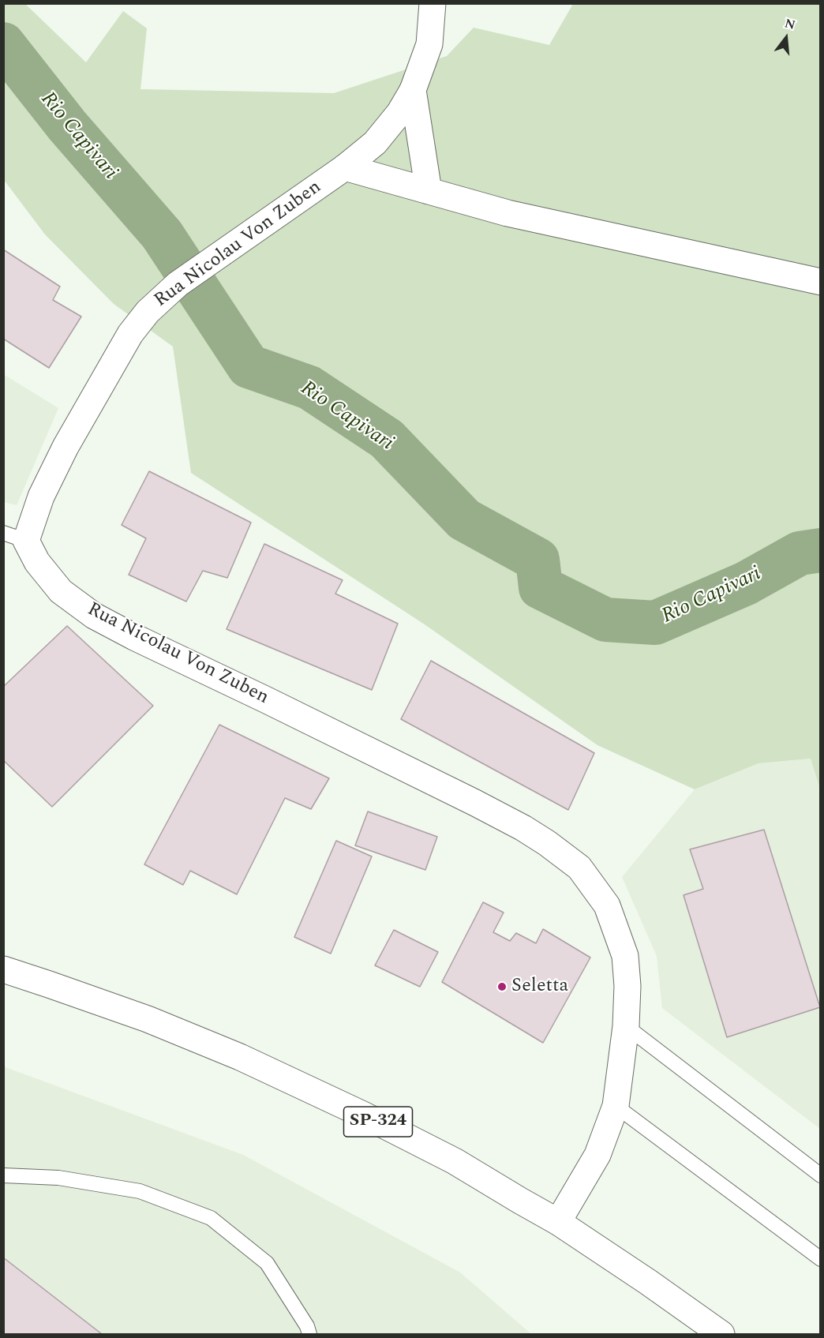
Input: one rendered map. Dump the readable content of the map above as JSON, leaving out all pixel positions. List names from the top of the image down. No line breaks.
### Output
{"streets":{"main road":["Rua Nicolau Von Zuben","SP-324"]},"crossings":[["Rua Nicolau Von Zuben","SP-324"]],"water":["Rio Capivari"],"places":["Seletta"],"north":"top"}
